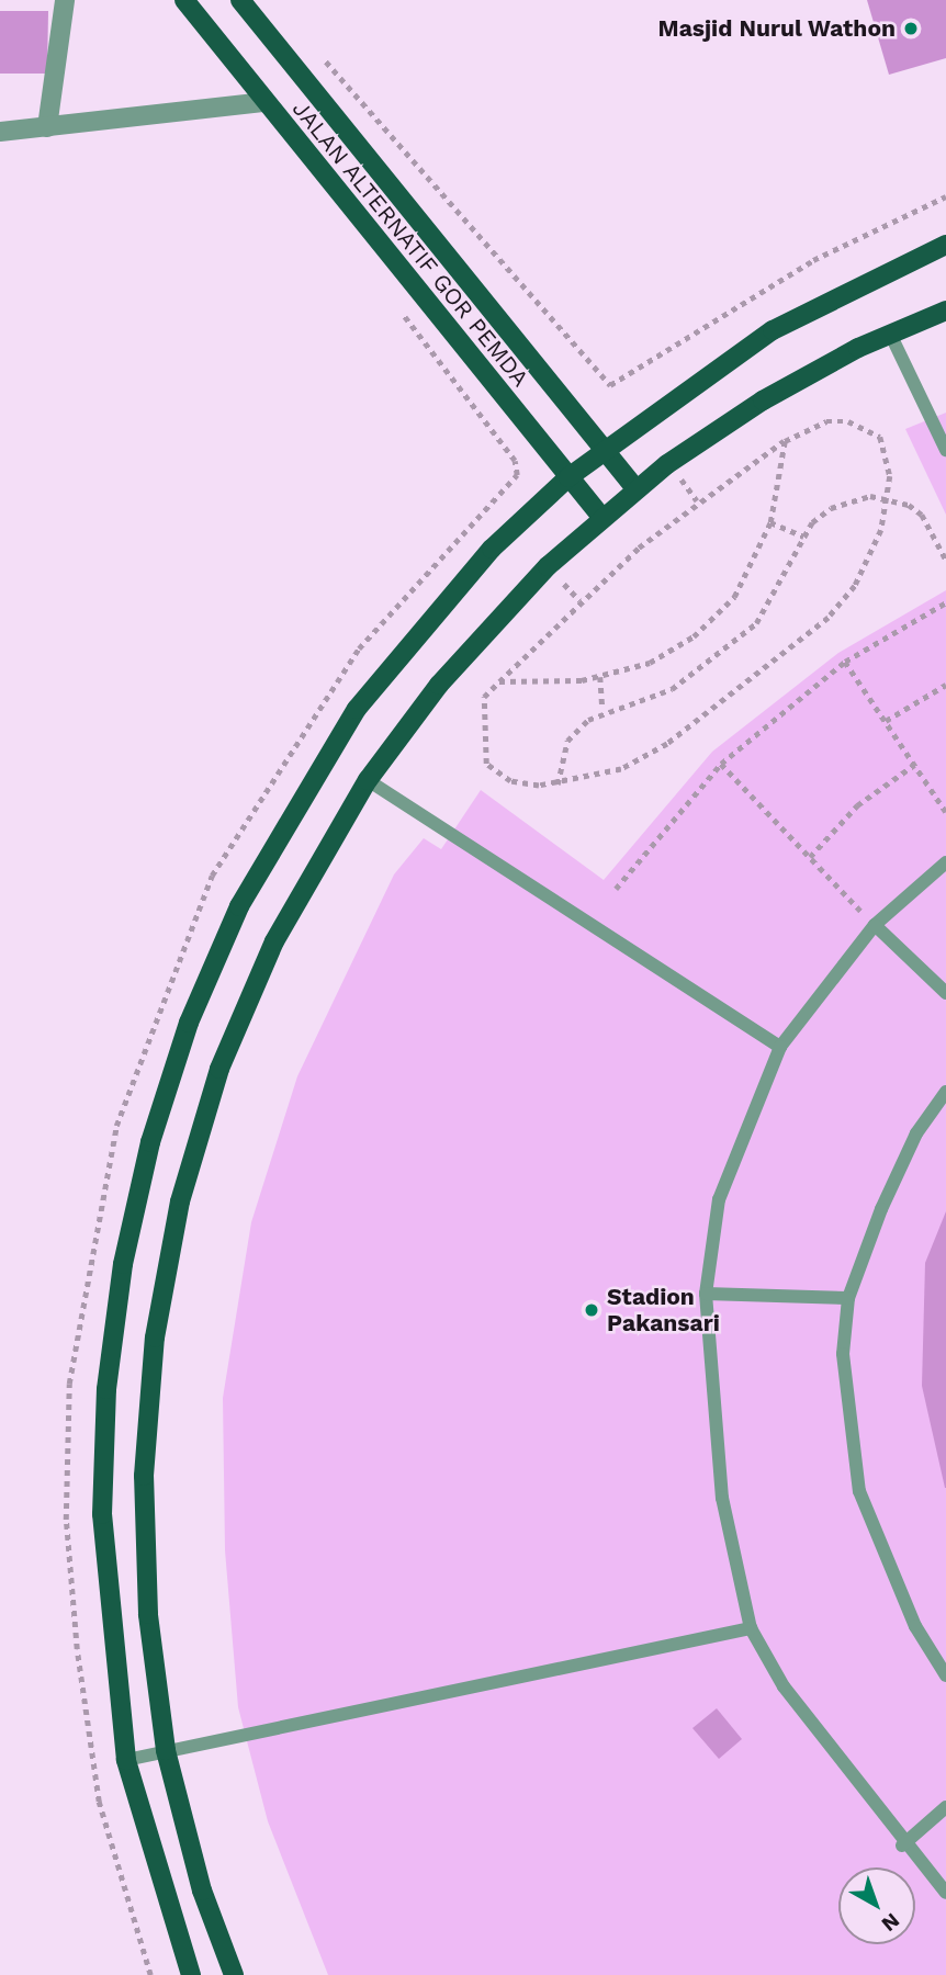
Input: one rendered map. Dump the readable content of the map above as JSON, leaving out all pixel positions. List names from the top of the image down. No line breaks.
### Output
{"streets":{"main road":["JALAN ALTERNATIF GOR PEMDA"]},"places":["Masjid Nurul Wathon","Stadion Pakansari"],"north":"bottom right"}
